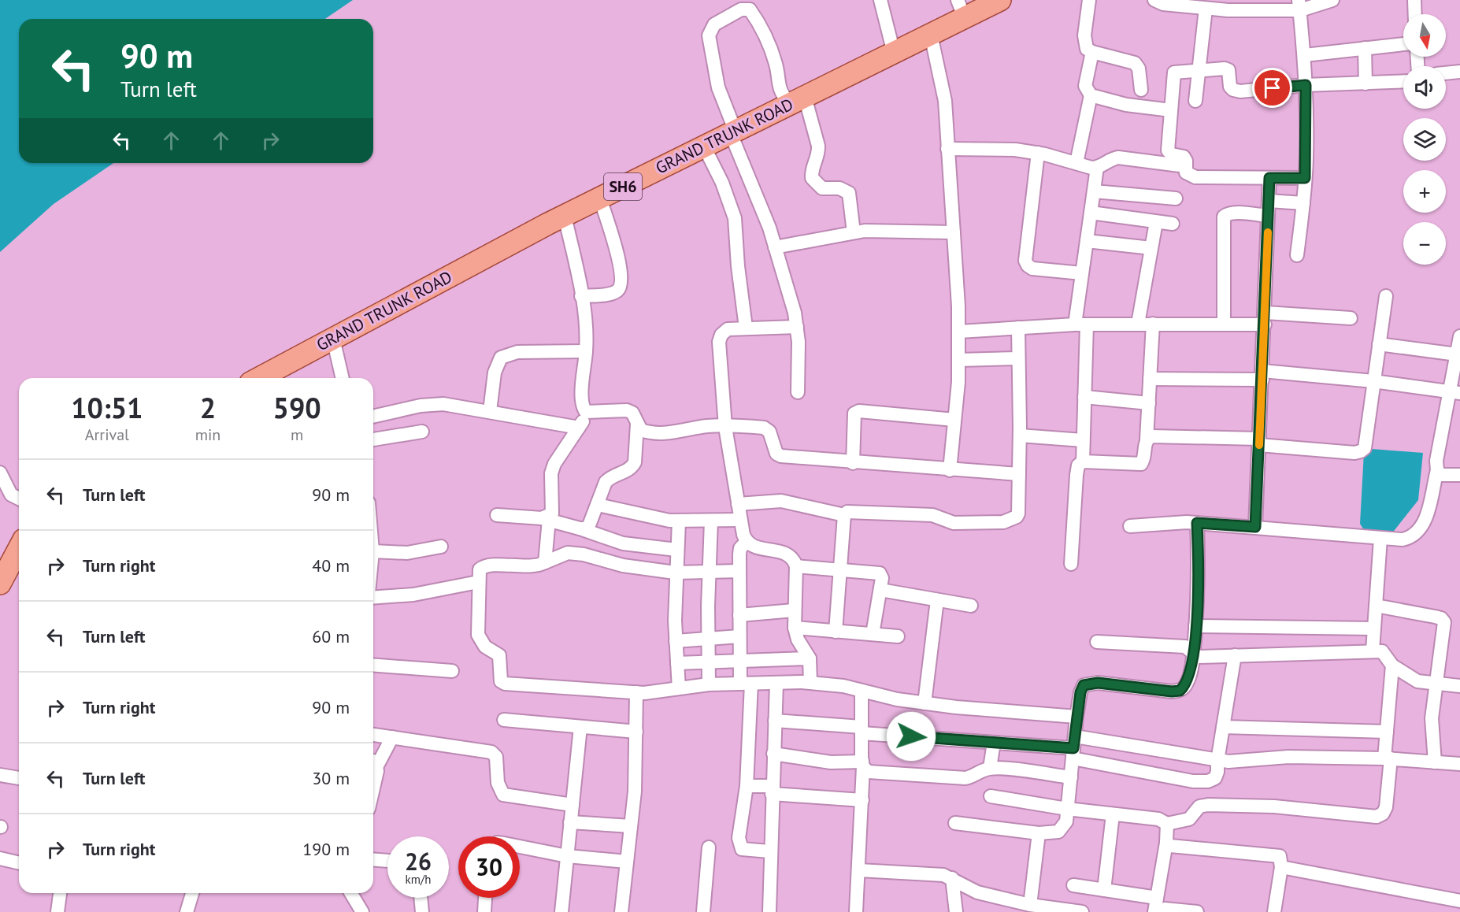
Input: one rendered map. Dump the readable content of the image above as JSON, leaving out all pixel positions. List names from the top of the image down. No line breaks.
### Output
{"streets":{"main road":["GRAND TRUNK ROAD","SH6"]},"north":"bottom","page":{"map_buttons":["+","−"],"turn":["90 m","Turn left"],"eta":["10:51","Arrival","2","min","590","m"],"list":[{"name":"Turn left","value":"90 m"},{"name":"Turn right","value":"40 m"},{"name":"Turn left","value":"60 m"},{"name":"Turn right","value":"90 m"},{"name":"Turn left","value":"30 m"},{"name":"Turn right","value":"190 m"}],"speed":"26 km/h","limit":"30"}}
